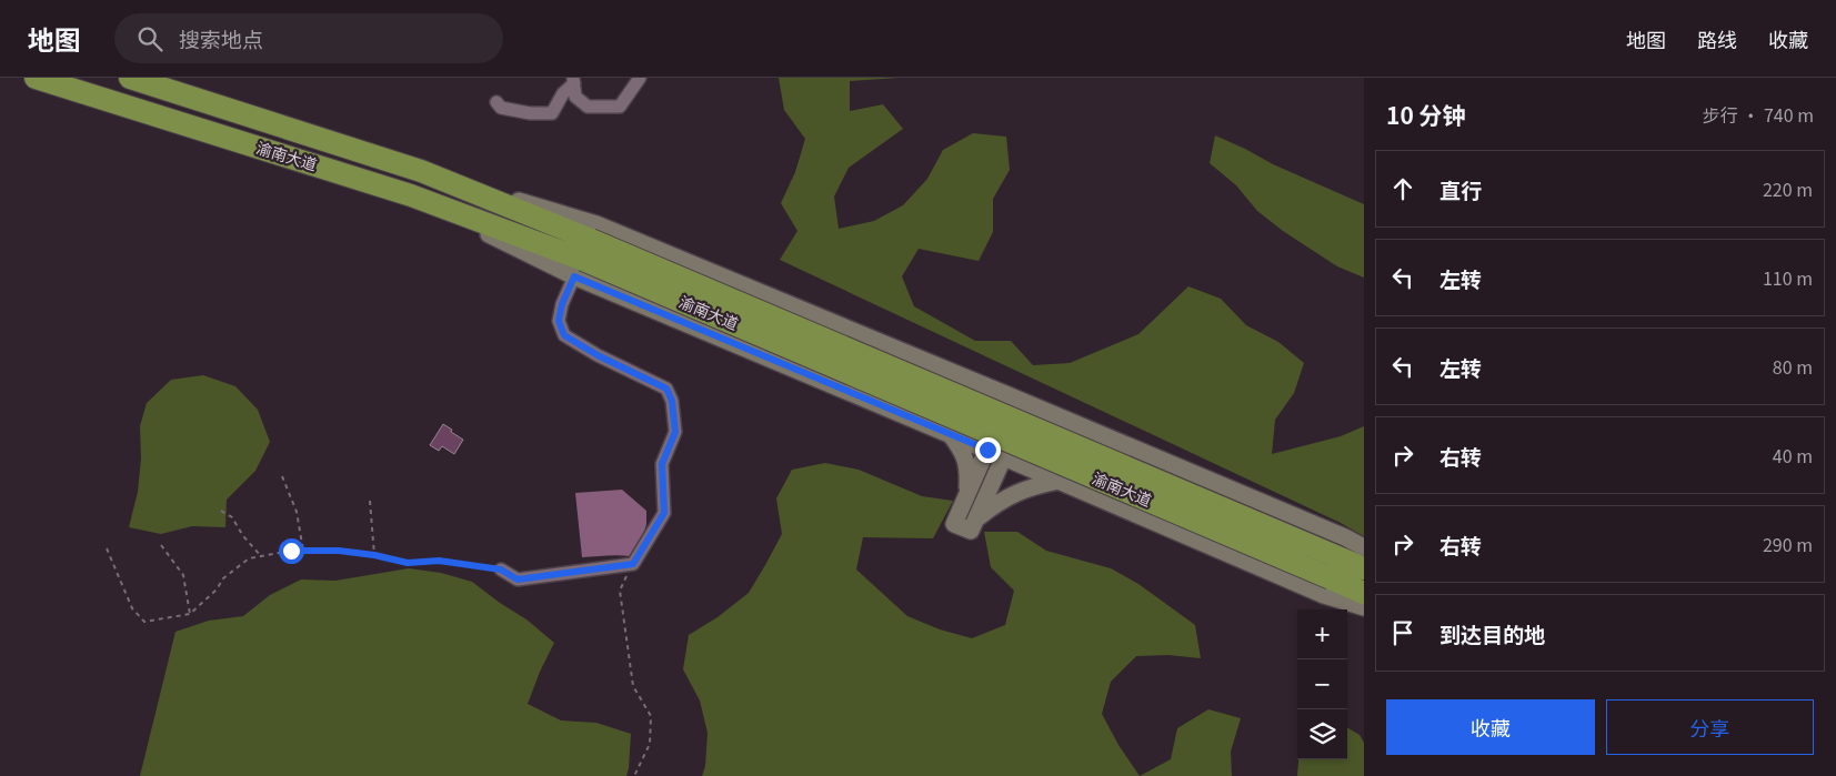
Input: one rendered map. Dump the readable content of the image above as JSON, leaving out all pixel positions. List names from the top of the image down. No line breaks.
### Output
{"streets":{"highway":["渝南大道"]},"page":{"header":"地图","search":"搜索地点","nav":["地图","路线","收藏"],"heading":["10 分钟","步行 · 740 m"],"list":[["直行","220 m"],["左转","110 m"],["左转","80 m"],["右转","40 m"],["右转","290 m"],"到达目的地"],"map_buttons":["+","−"],"buttons":["收藏","分享"]}}
